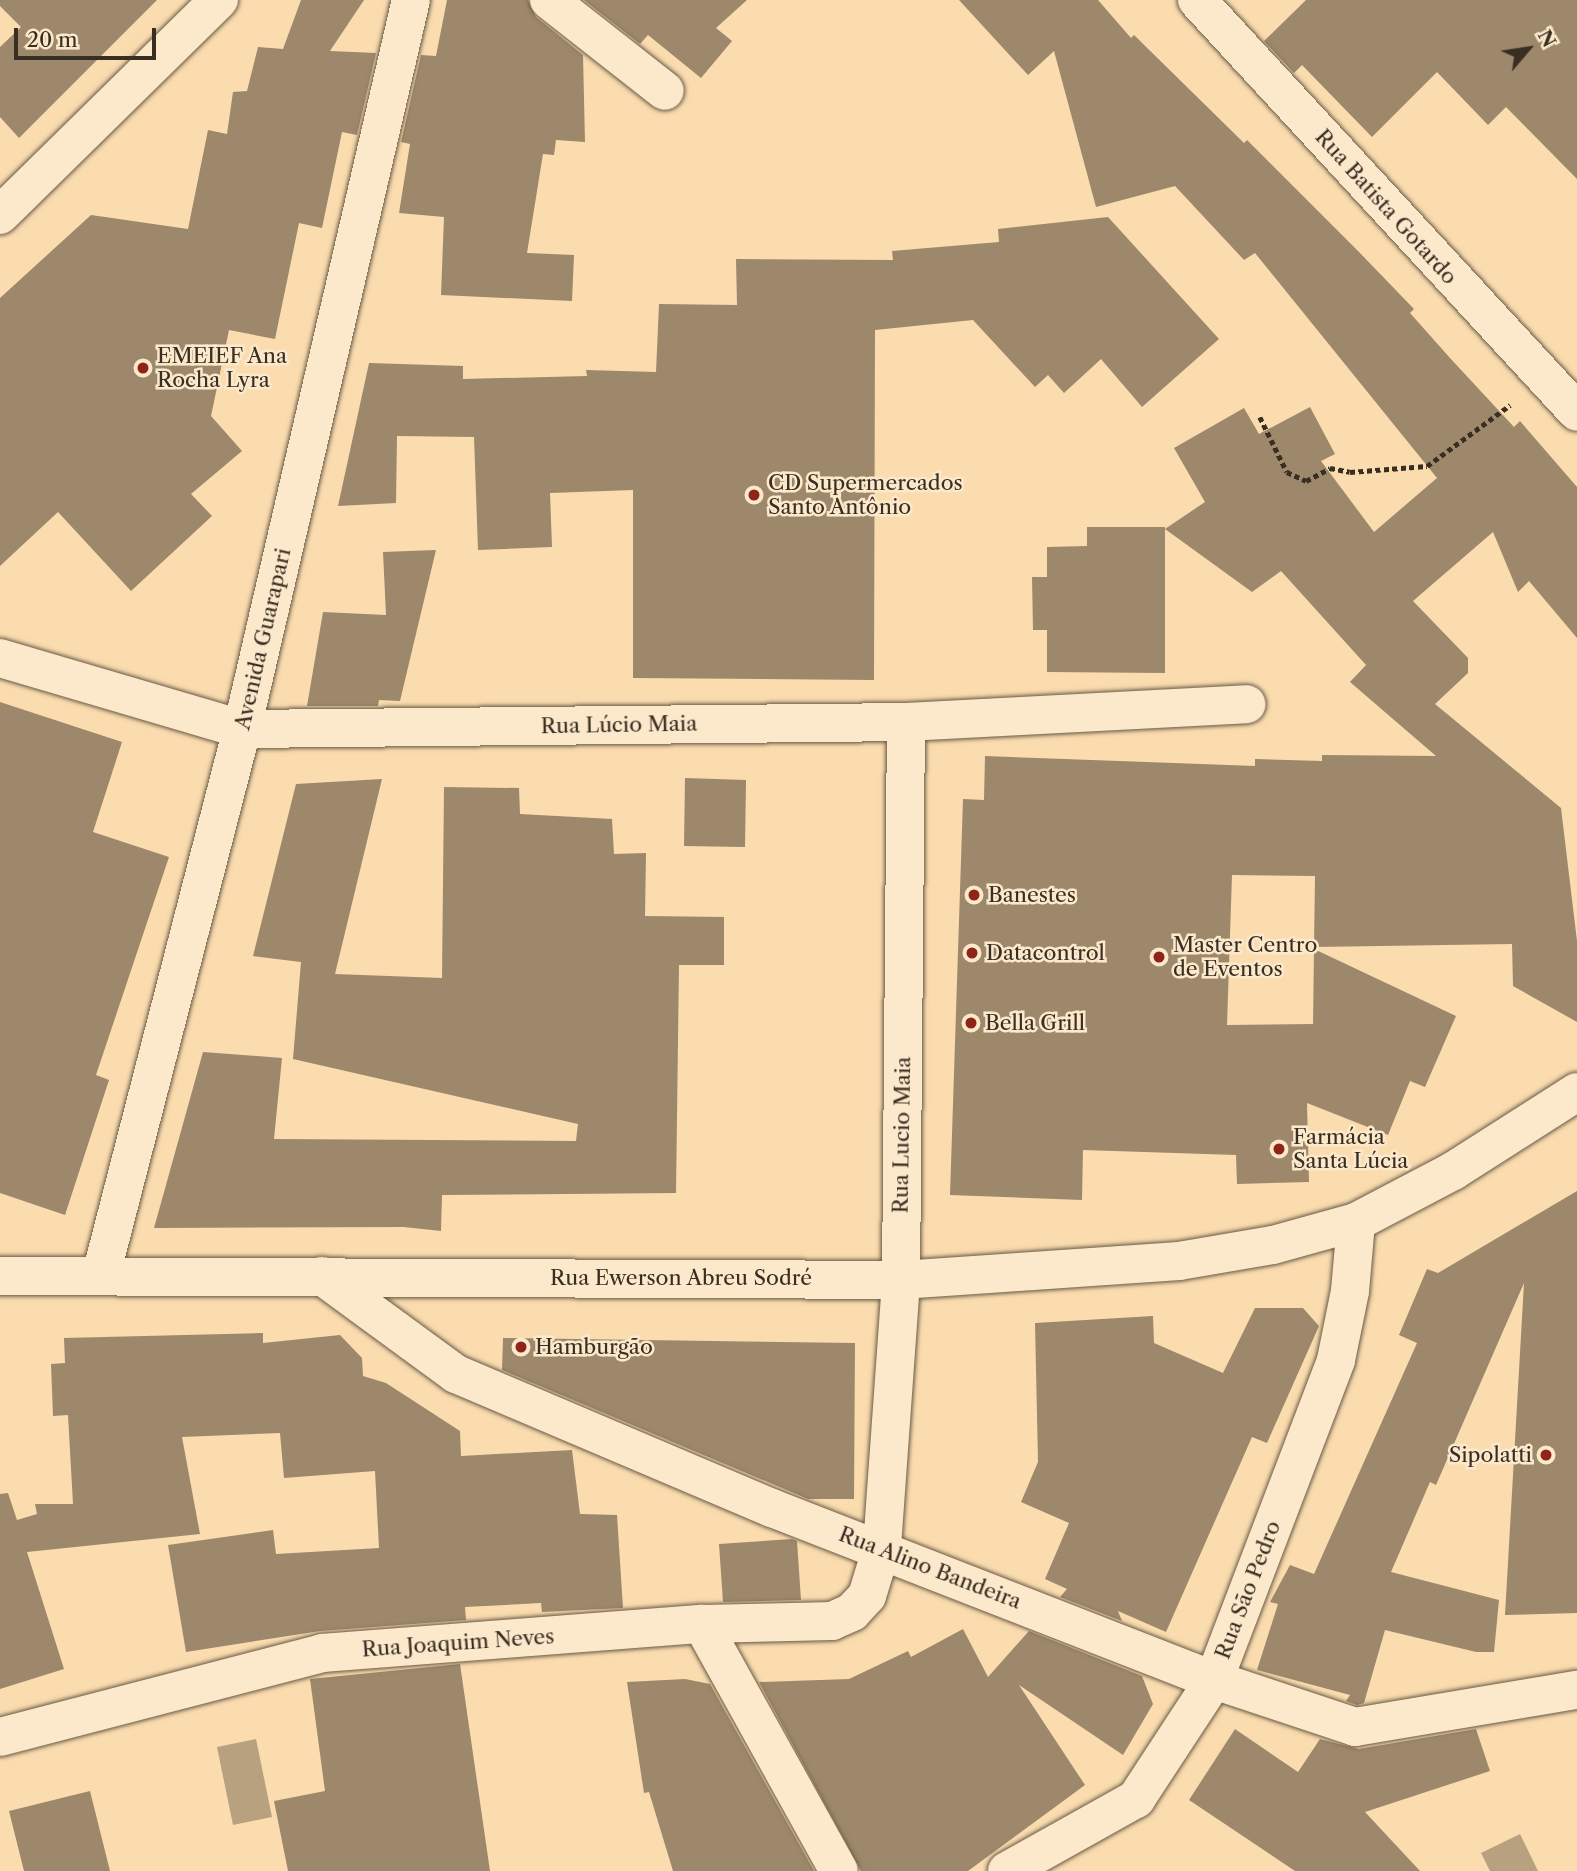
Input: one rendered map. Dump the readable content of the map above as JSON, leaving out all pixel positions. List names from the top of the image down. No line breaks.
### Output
{"streets":{"street":["Rua Batista Gotardo","Avenida Guarapari","Rua Lúcio Maia","Rua Lucio Maia","Rua Ewerson Abreu Sodré","Rua Alino Bandeira","Rua São Pedro","Rua Joaquim Neves"]},"crossings":[["Avenida Guarapari","Rua Lúcio Maia"],["Avenida Guarapari","Rua Ewerson Abreu Sodré"],["Rua Lúcio Maia","Rua Lucio Maia"],["Rua Lucio Maia","Rua Ewerson Abreu Sodré"],["Rua Lucio Maia","Rua Alino Bandeira"],["Rua Lucio Maia","Rua Joaquim Neves"],["Rua Ewerson Abreu Sodré","Rua Alino Bandeira"],["Rua Ewerson Abreu Sodré","Rua São Pedro"],["Rua Alino Bandeira","Rua São Pedro"],["Rua Alino Bandeira","Rua Joaquim Neves"]],"places":["EMEIEF Ana Rocha Lyra","CD Supermercados Santo Antônio","Banestes","Datacontrol","Master Centro de Eventos","Bella Grill","Farmácia Santa Lúcia","Hamburgão","Sipolatti"],"scale_bar":"20 m","north":"top right"}
